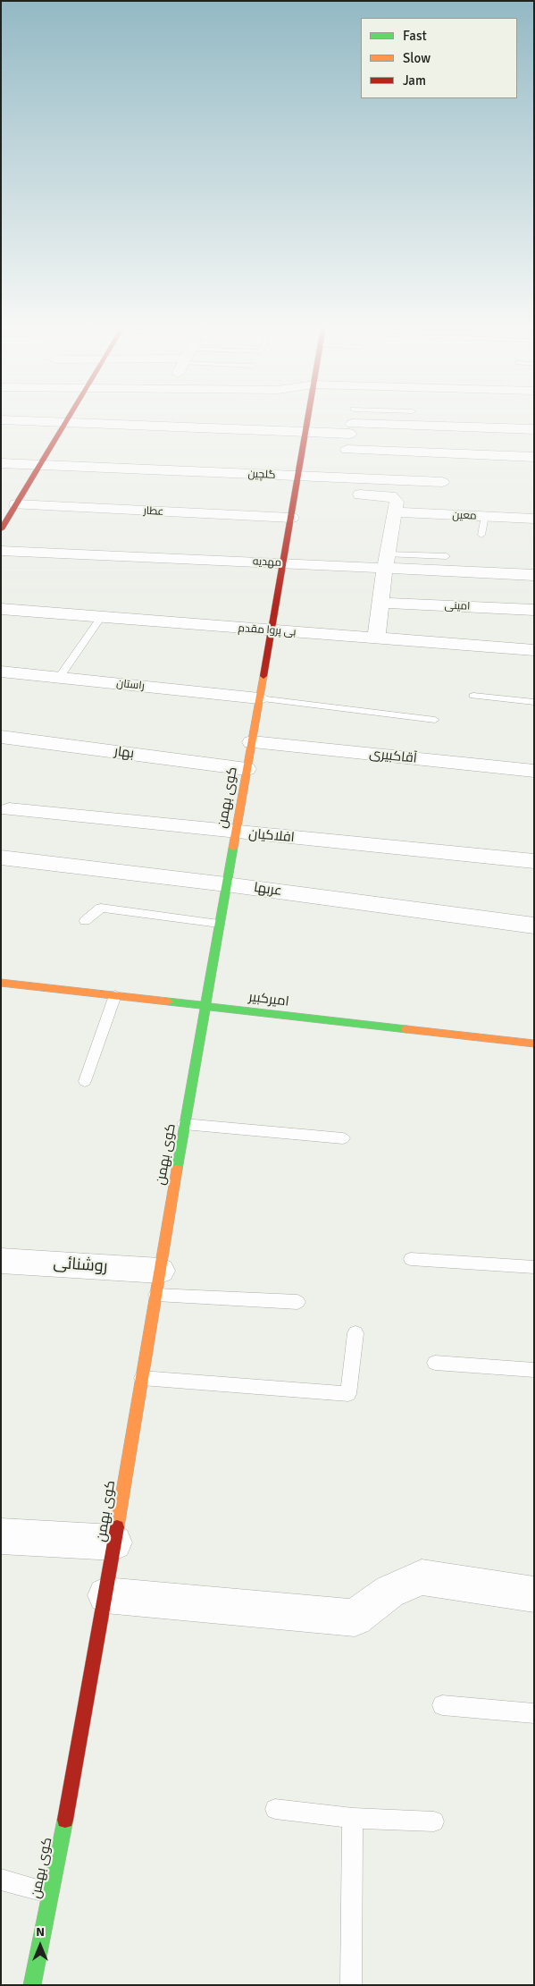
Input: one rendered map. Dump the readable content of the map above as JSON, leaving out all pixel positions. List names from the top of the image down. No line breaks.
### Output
{"streets":{"street":["گلچین","عطار","معین","مهدیه","امینی","بی پروا مقدم","راستان","بهار","آقاکبیری","کوی بهمن","افلاکیان","عربها","امیرکبیر","روشنائی"]},"crossings":[["گلچین","کوی بهمن"],["عطار","کوی بهمن"],["مهدیه","کوی بهمن"],["بی پروا مقدم","کوی بهمن"],["راستان","کوی بهمن"],["بهار","کوی بهمن"],["آقاکبیری","کوی بهمن"],["کوی بهمن","افلاکیان"],["کوی بهمن","عربها"],["کوی بهمن","امیرکبیر"],["کوی بهمن","روشنائی"]],"legend":["Fast","Slow","Jam"],"north":"top"}
